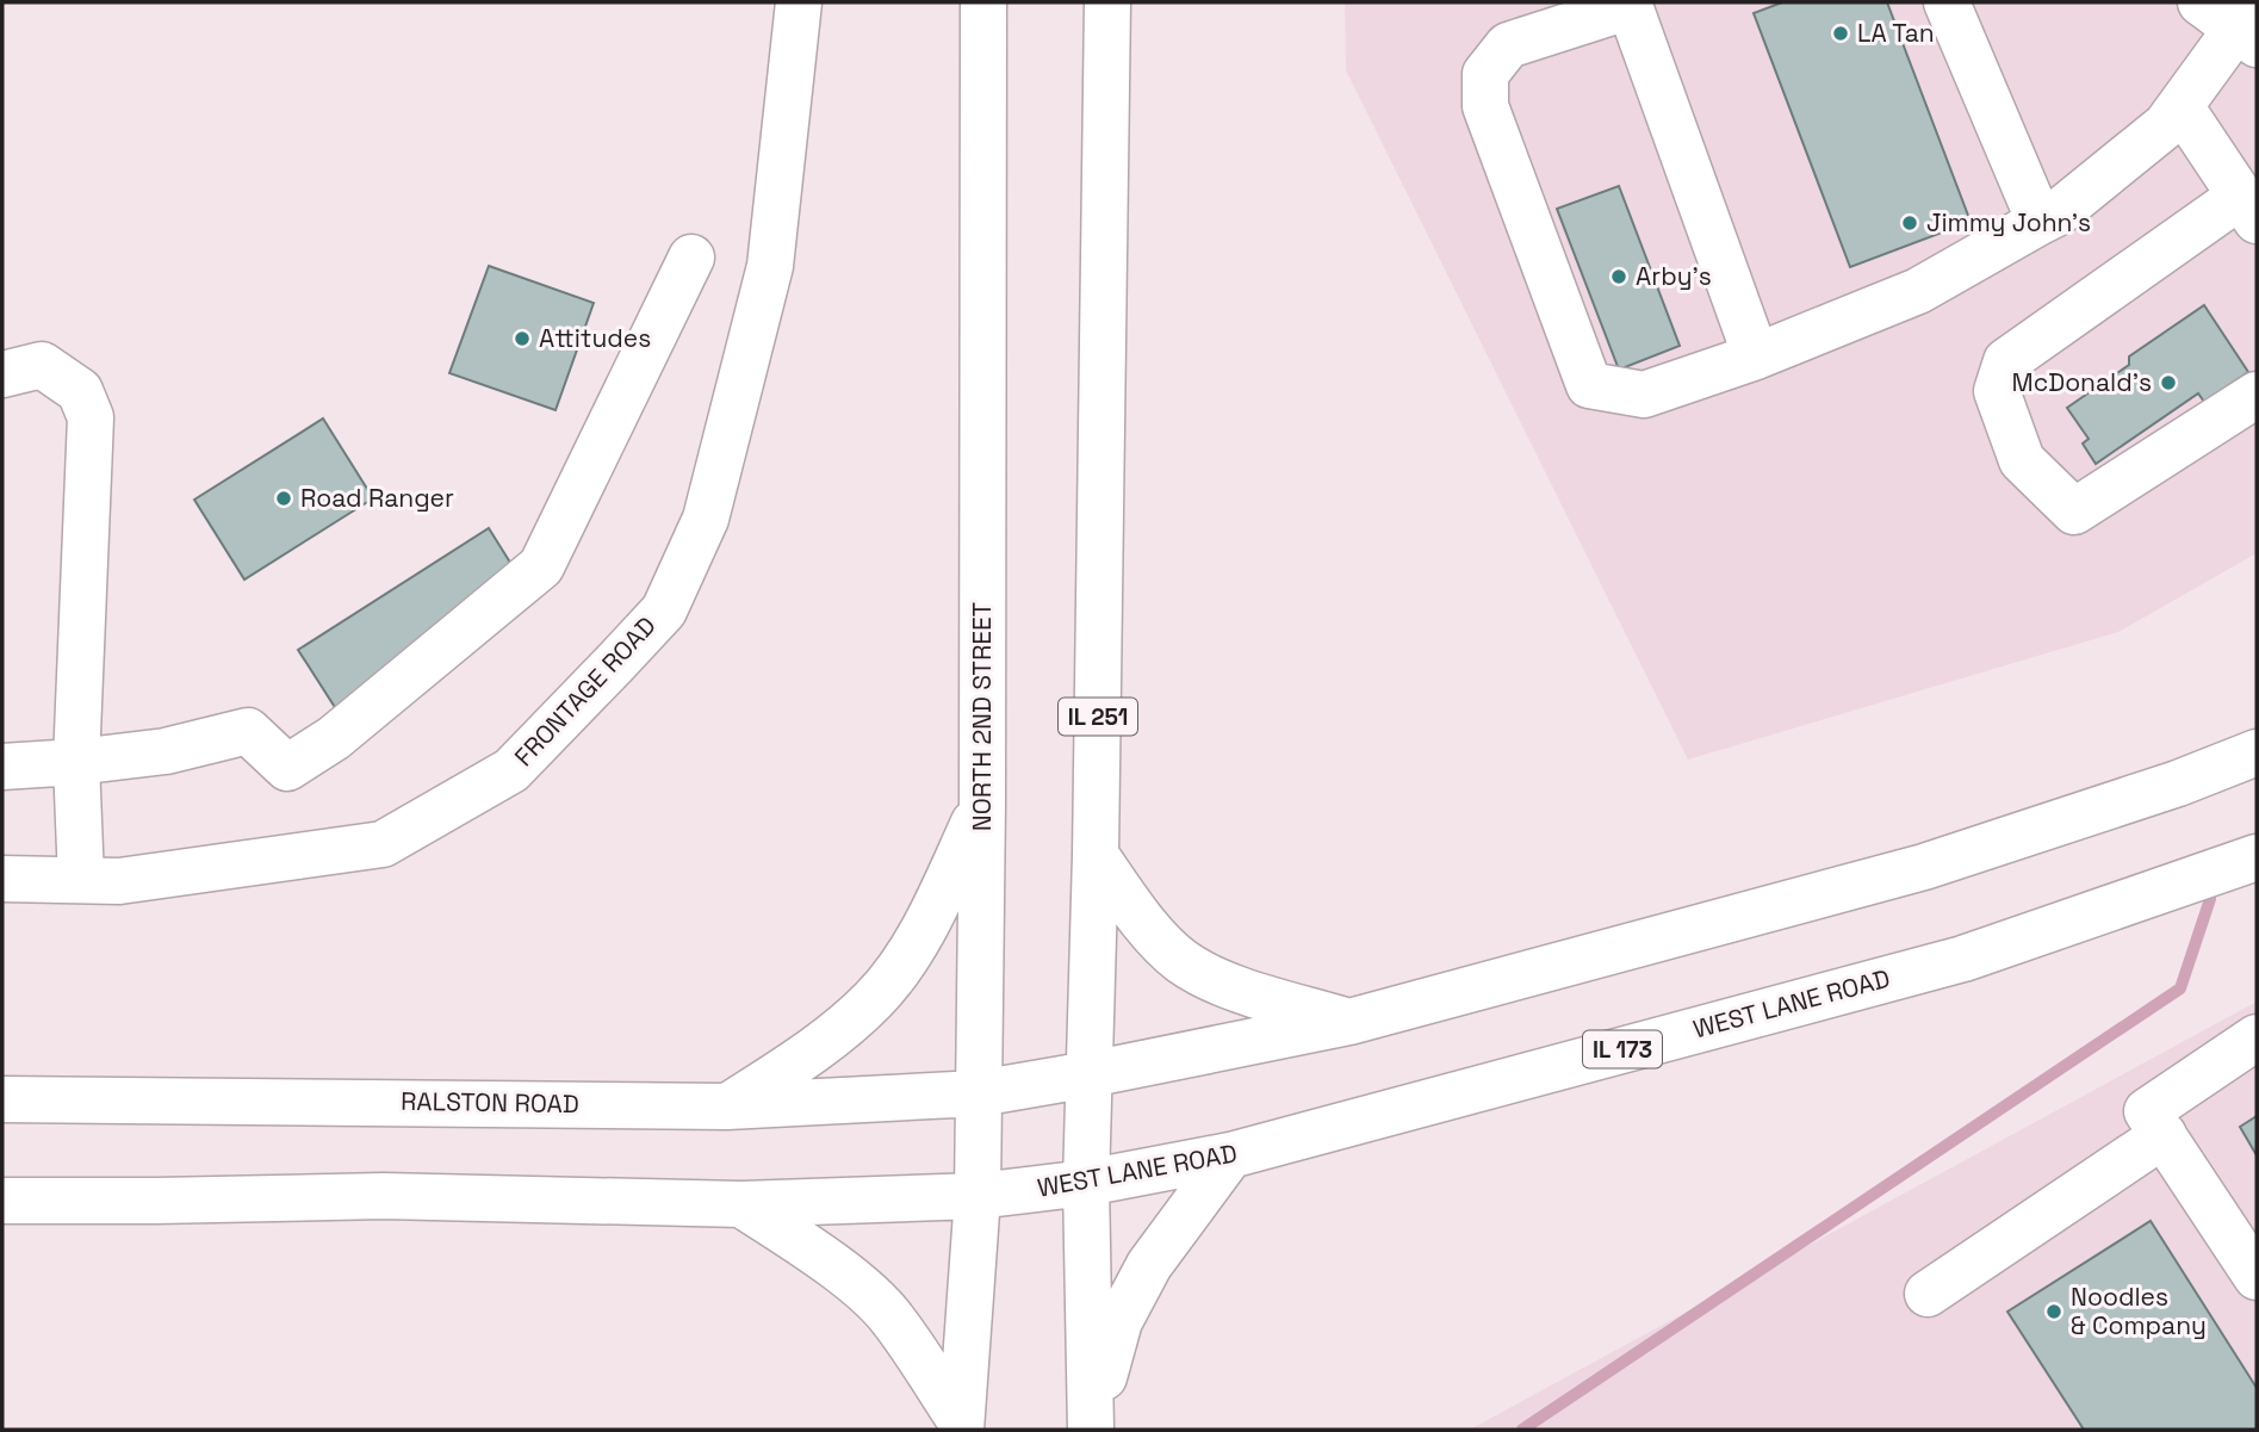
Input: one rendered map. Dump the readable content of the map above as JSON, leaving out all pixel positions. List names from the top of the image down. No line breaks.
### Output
{"streets":{"main road":["FRONTAGE ROAD","NORTH 2ND STREET","IL 251","WEST LANE ROAD","IL 173","RALSTON ROAD"]},"crossings":[["NORTH 2ND STREET","WEST LANE ROAD"],["NORTH 2ND STREET","RALSTON ROAD"],["IL 251","WEST LANE ROAD"]],"places":["LA Tan","Jimmy John's","Arby's","Attitudes","McDonald's","Road Ranger","Noodles & Company"]}
